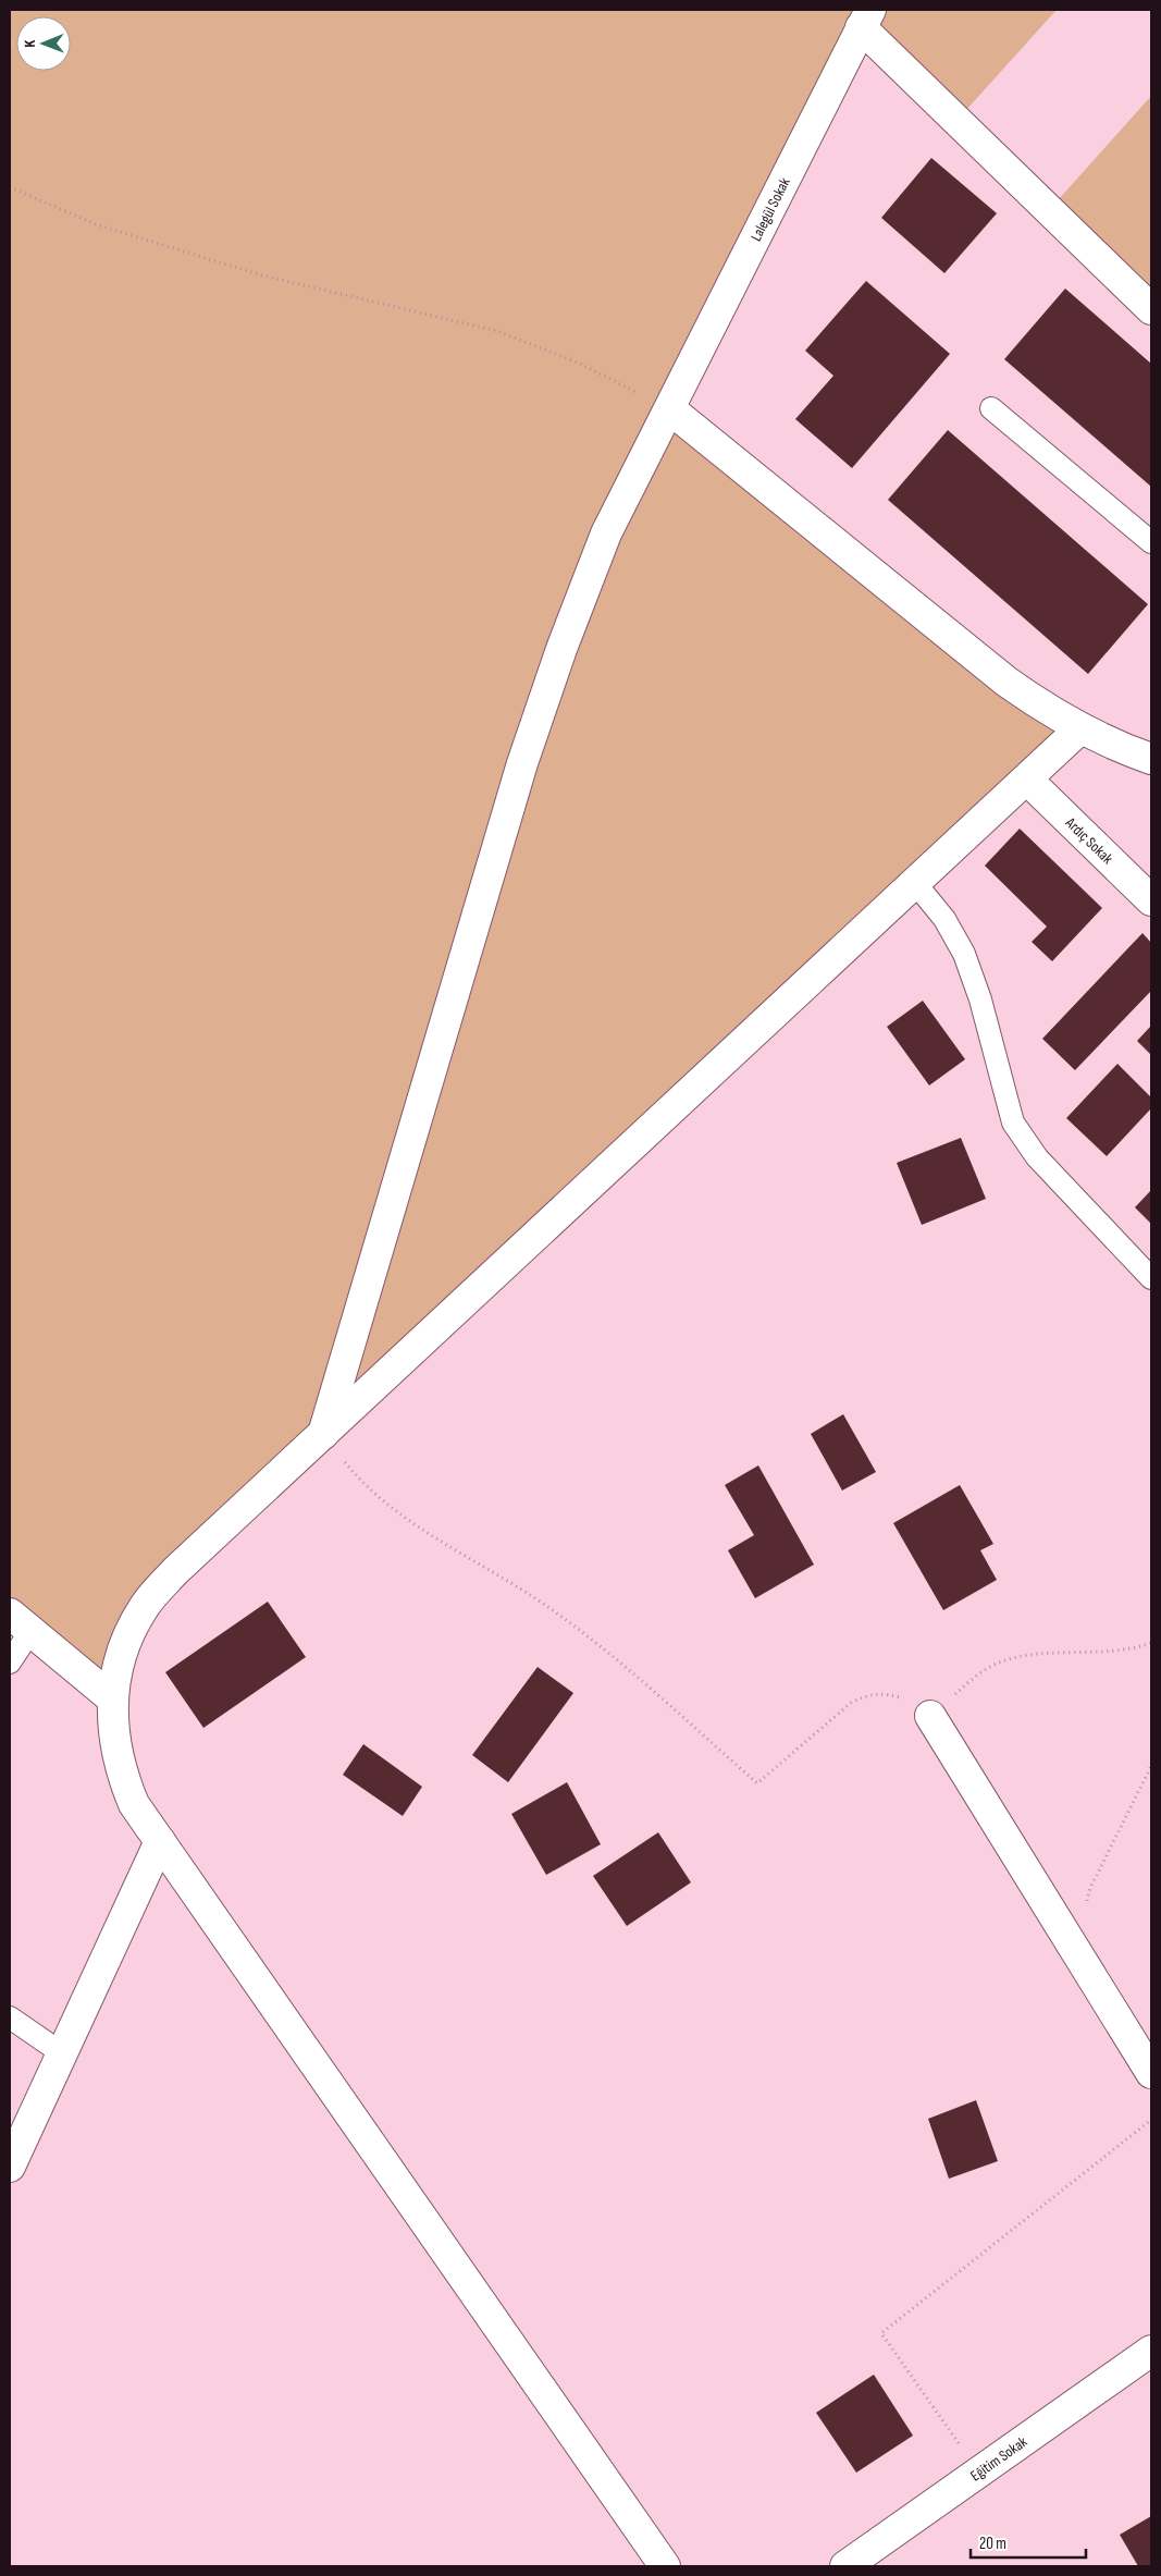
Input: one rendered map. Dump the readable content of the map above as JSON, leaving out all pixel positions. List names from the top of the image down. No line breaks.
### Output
{"streets":{"street":["Lalegül Sokak","Ardıç Sokak","Eğitim Sokak"]},"scale_bar":"20 m","north":"left"}
